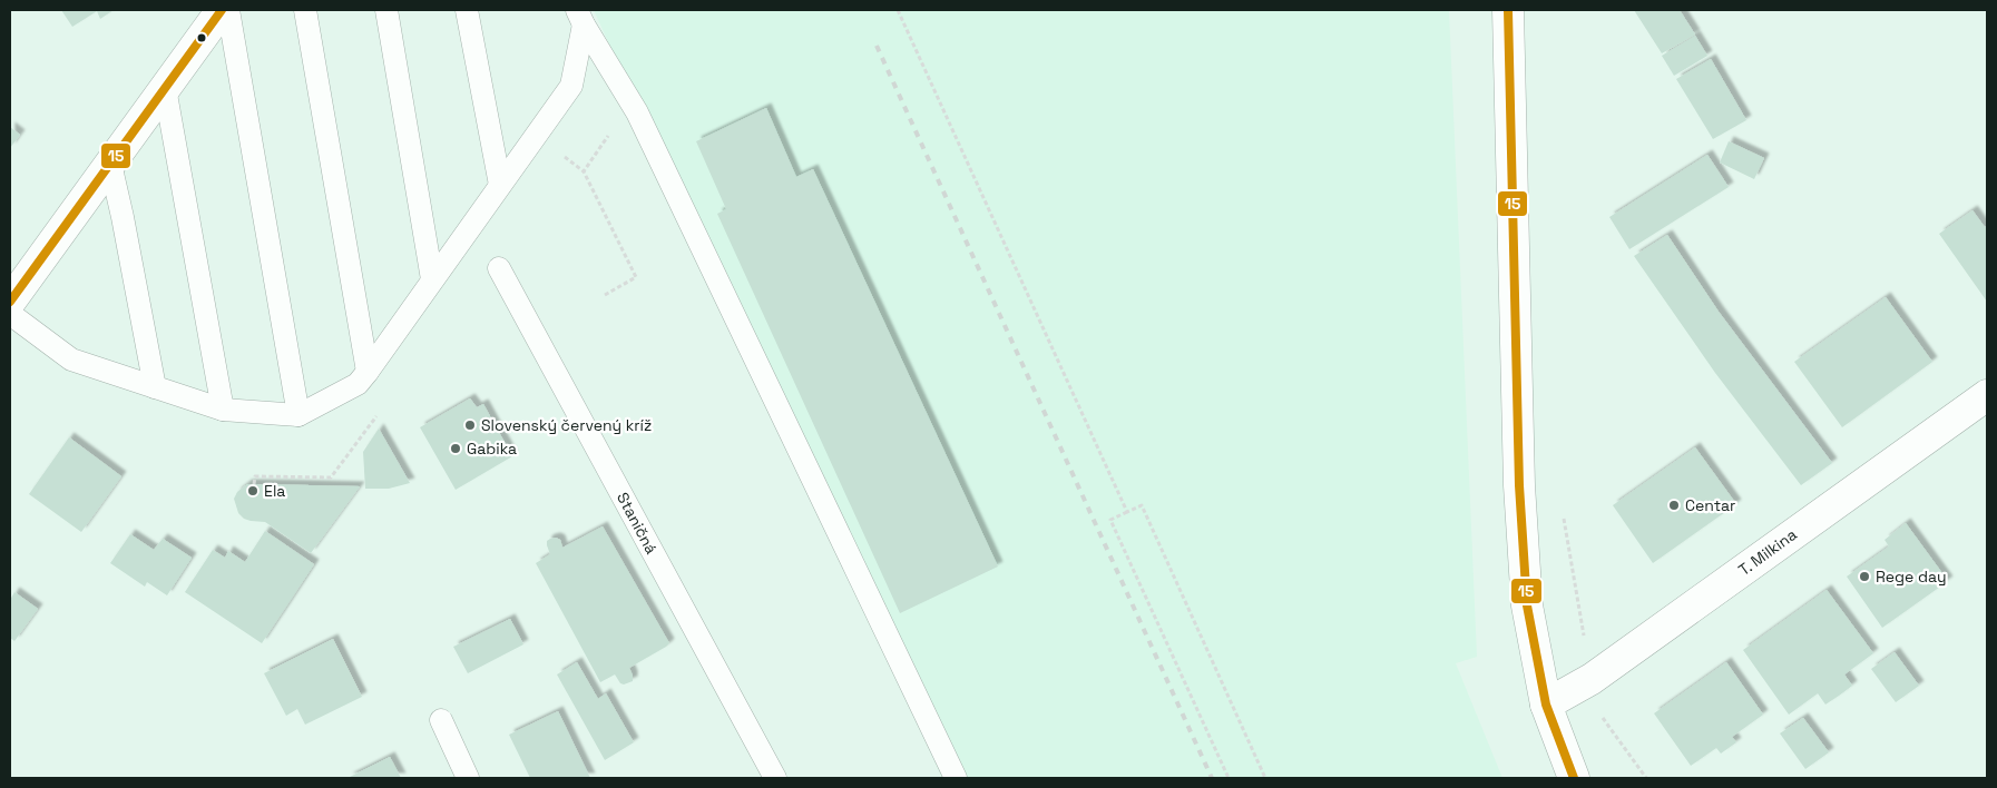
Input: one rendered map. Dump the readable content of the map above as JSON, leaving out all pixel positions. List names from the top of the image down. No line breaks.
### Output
{"streets":{"street":["T. Milkina"],"lane":["Staničná"]},"places":["Slovenský červený kríž","Gabika","Ela","Centar","Rege day"],"lines":["transit line 15"]}
